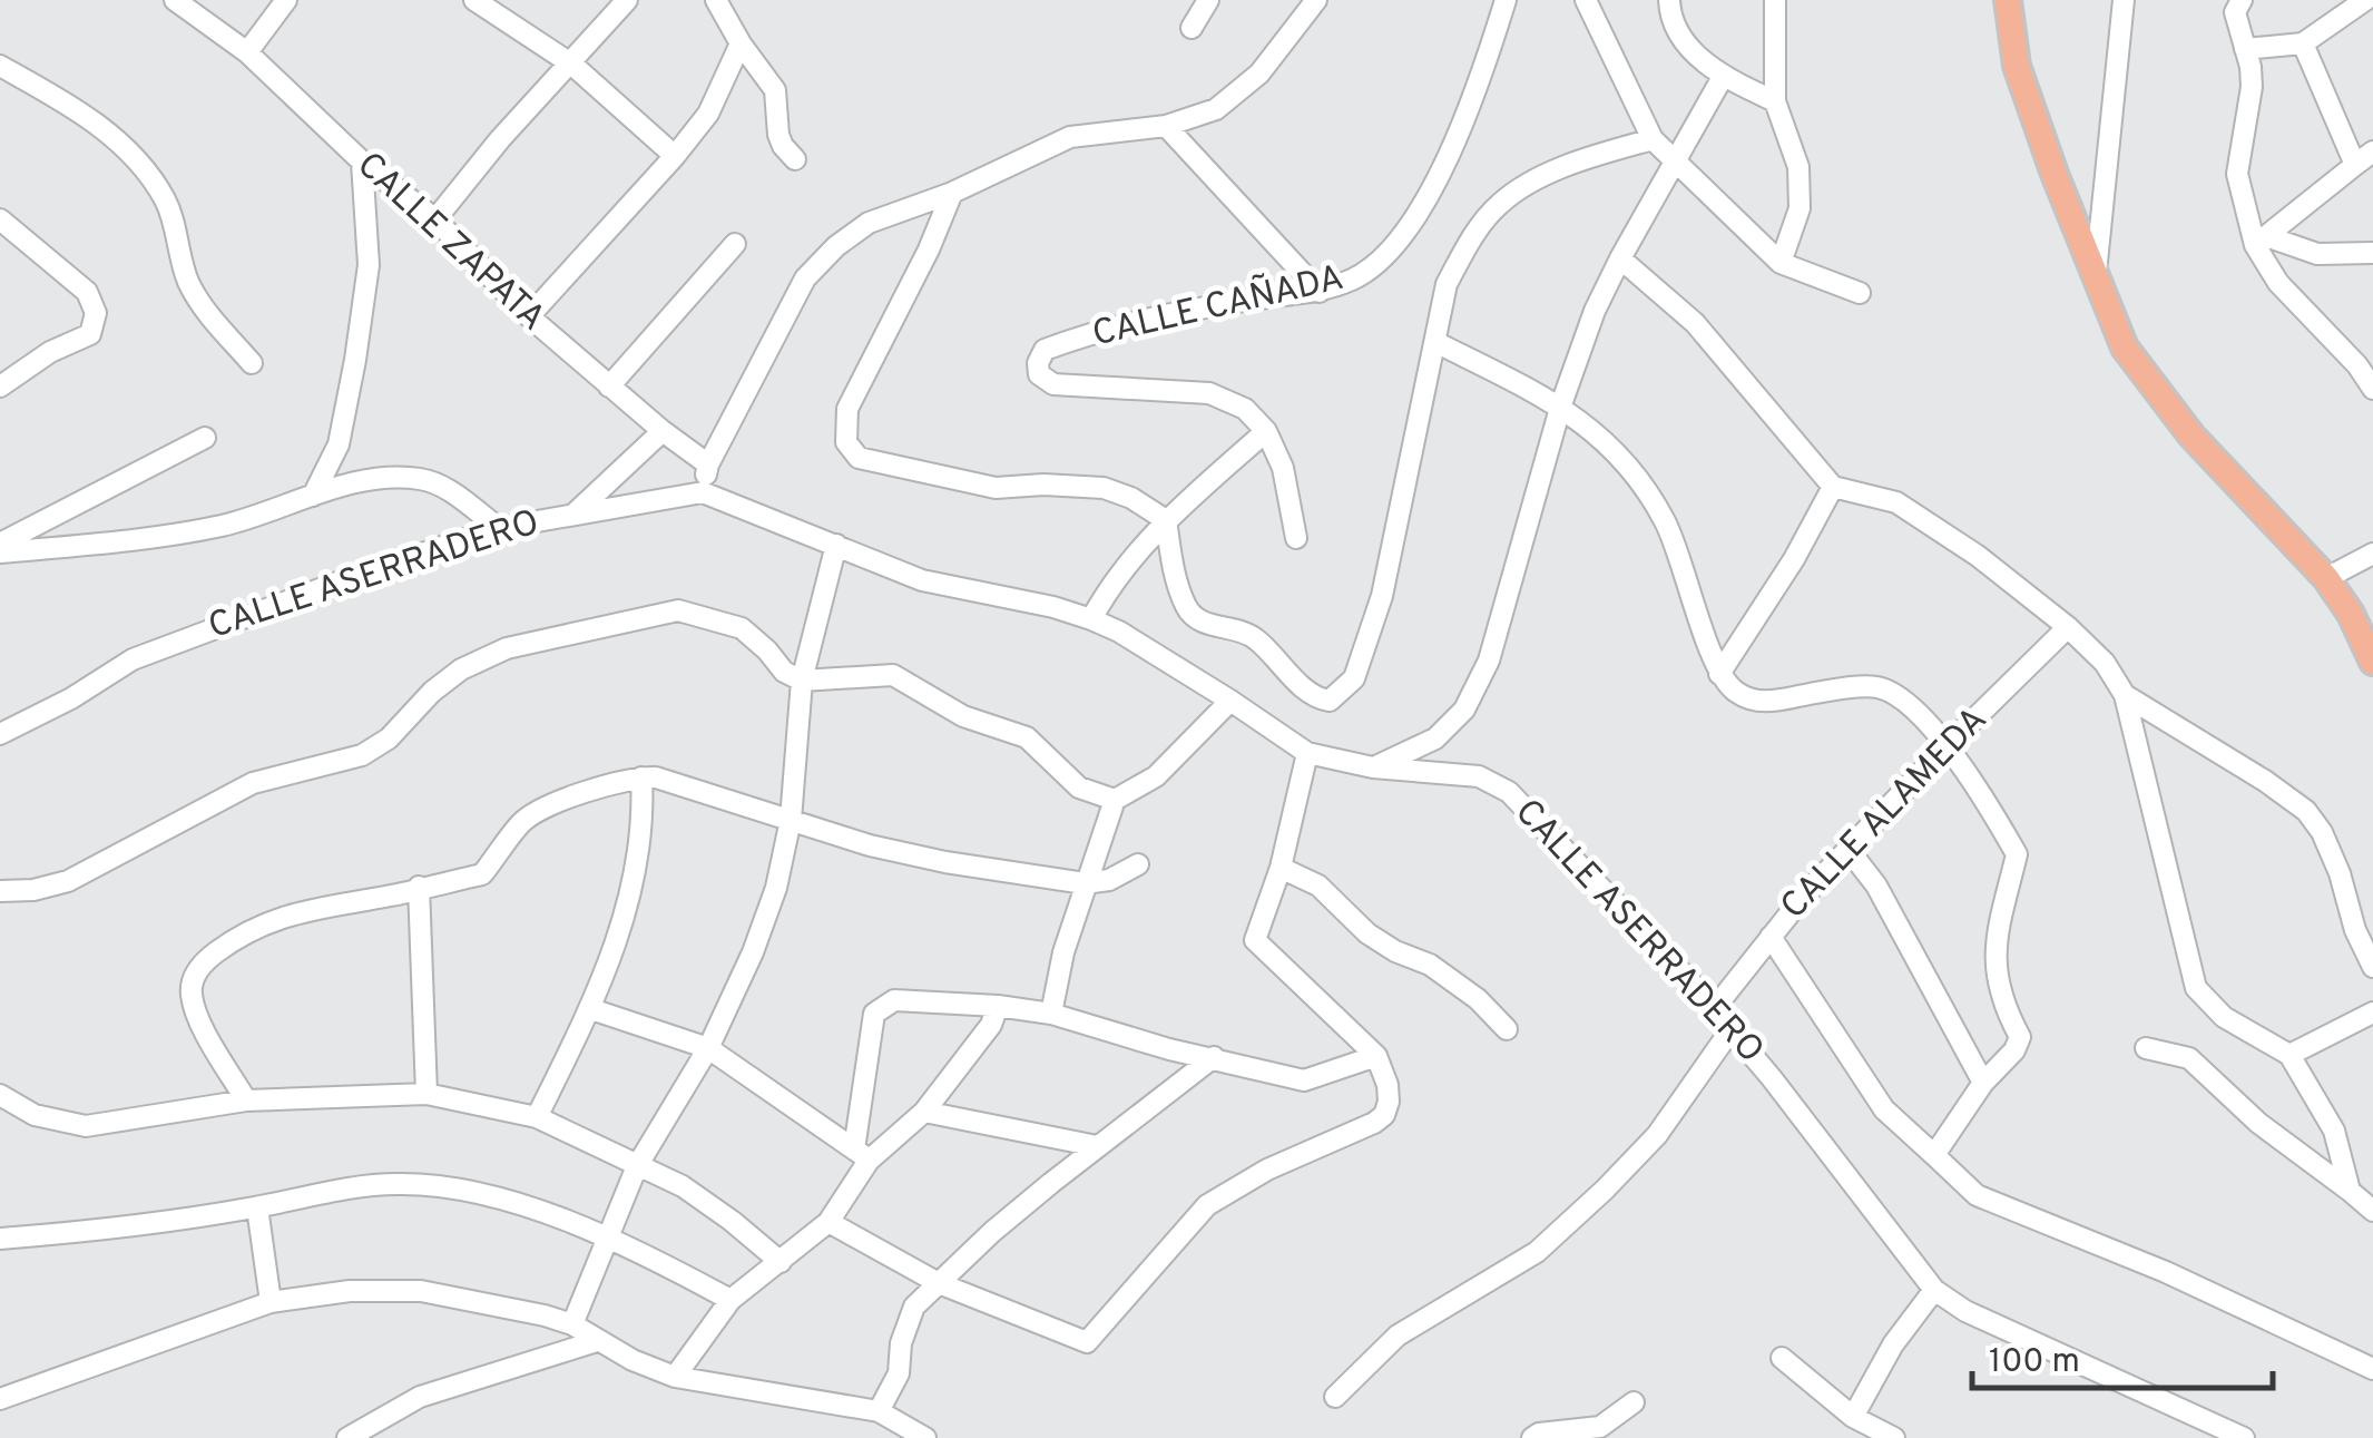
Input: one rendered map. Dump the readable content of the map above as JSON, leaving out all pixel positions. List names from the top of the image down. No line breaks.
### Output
{"streets":{"street":["CALLE ZAPATA","CALLE CAÑADA","CALLE ASERRADERO","CALLE ALAMEDA"]},"crossings":[["CALLE ASERRADERO","CALLE ALAMEDA"]],"scale_bar":"100 m"}
